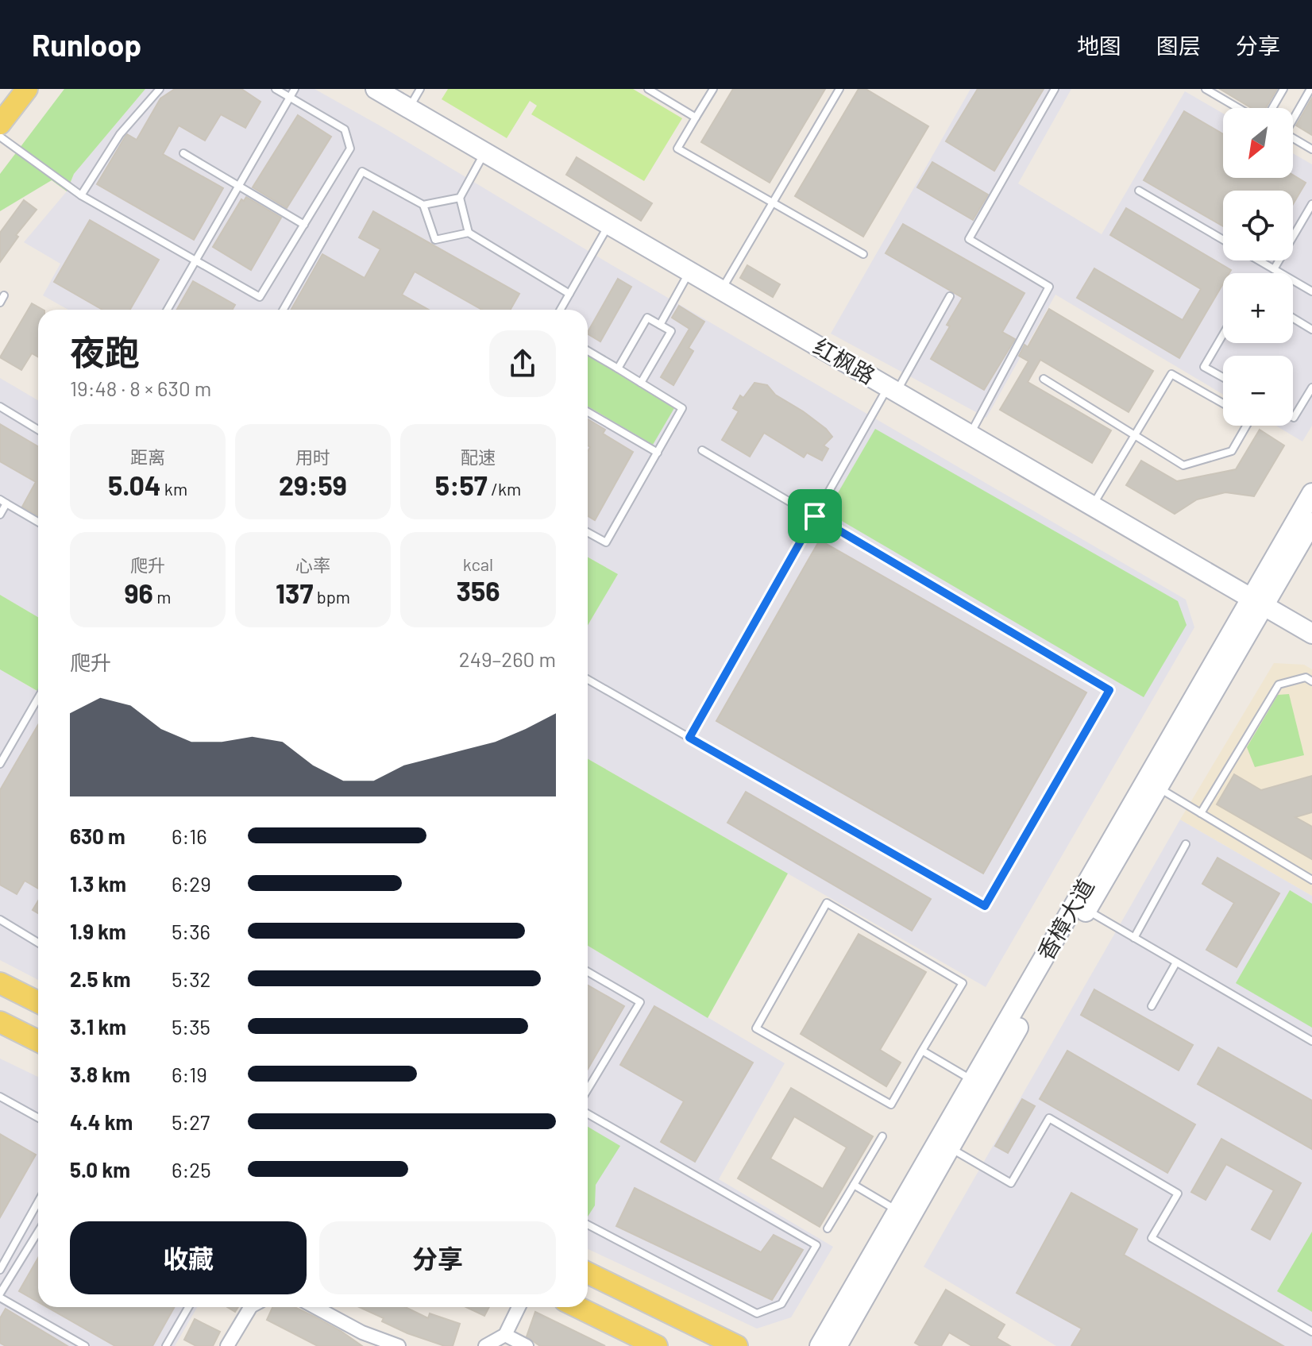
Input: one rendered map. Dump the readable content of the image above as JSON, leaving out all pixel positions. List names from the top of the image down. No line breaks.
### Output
{"streets":{"main road":["红枫路","香樟大道"]},"crossings":[["红枫路","香樟大道"]],"north":"bottom left","page":{"header":"Runloop","nav":["地图","图层","分享"],"map_buttons":["+","−"],"heading":["夜跑","19:48 · 8 × 630 m"],"stats":[["距离","5.04 km"],["用时","29:59"],["配速","5:57 /km"],["爬升","96 m"],["心率","137 bpm"],["kcal","356"]],"chart":["爬升","249–260 m"],"list":[{"name":"630 m","note":"6:16"},{"name":"1.3 km","note":"6:29"},{"name":"1.9 km","note":"5:36"},{"name":"2.5 km","note":"5:32"},{"name":"3.1 km","note":"5:35"},{"name":"3.8 km","note":"6:19"},{"name":"4.4 km","note":"5:27"},{"name":"5.0 km","note":"6:25"}],"buttons":["收藏","分享"]}}
